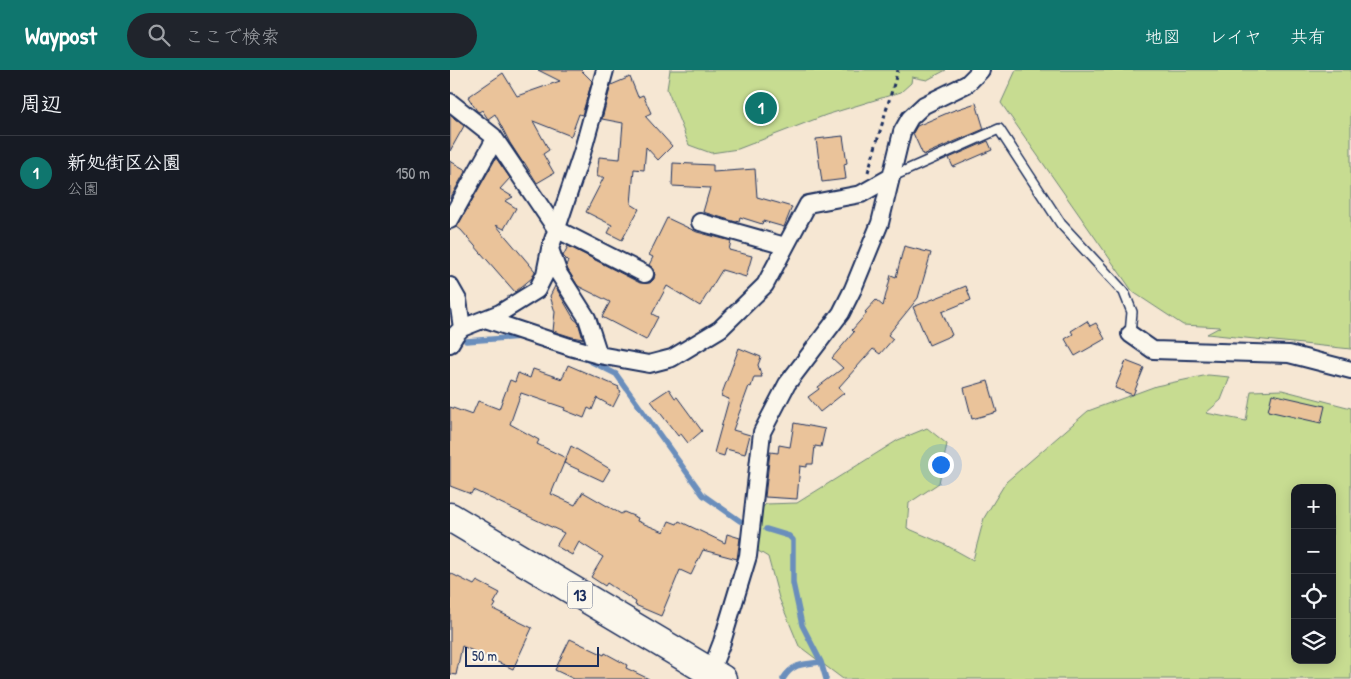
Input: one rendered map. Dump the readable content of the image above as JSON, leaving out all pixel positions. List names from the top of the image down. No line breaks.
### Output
{"streets":{"highway":["13"]},"scale_bar":"50 m","page":{"header":"Waypost","search":"ここで検索","nav":["地図","レイヤ","共有"],"heading":"周辺","pins":"1","list":[{"mark":"1","name":"新処街区公園","note":"公園","value":"150 m"}],"map_buttons":["+","−"],"scale":"50 m"}}
